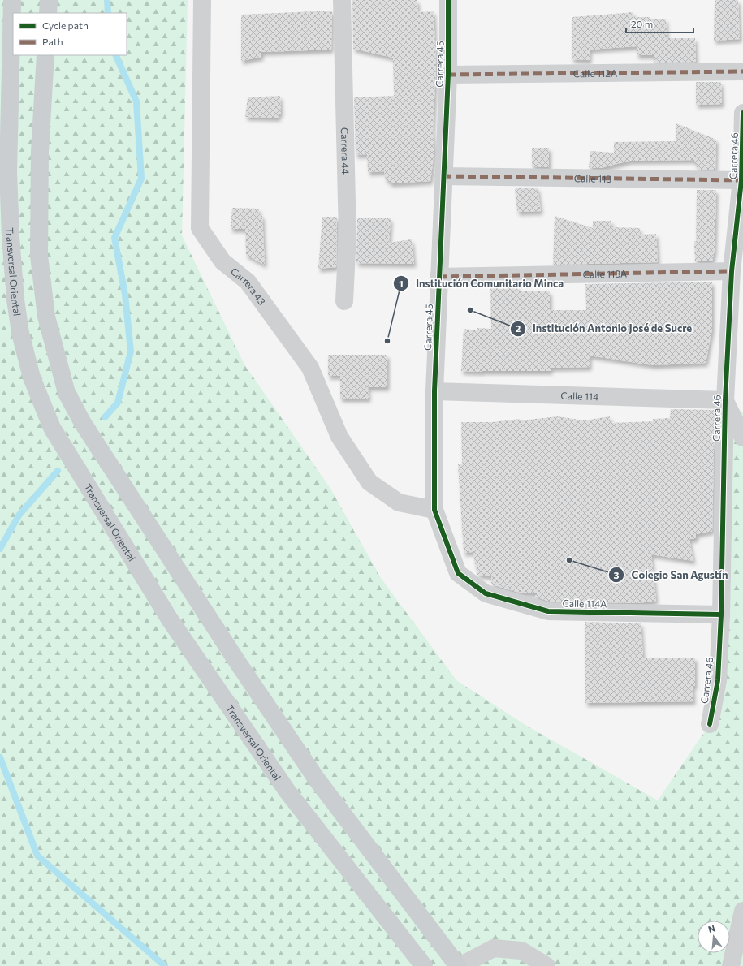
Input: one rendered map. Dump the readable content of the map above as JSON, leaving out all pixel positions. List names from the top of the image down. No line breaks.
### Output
{"streets":{"main road":["Transversal Oriental"],"street":["Carrera 45","Calle 112A","Carrera 44","Carrera 46","Calle 113","Calle 113A","Carrera 43","Calle 114","Calle 114A"]},"crossings":[["Carrera 45","Calle 112A"],["Carrera 45","Calle 113"],["Carrera 45","Calle 113A"],["Carrera 45","Carrera 43"],["Carrera 45","Calle 114"],["Carrera 45","Calle 114A"],["Carrera 46","Calle 113"],["Carrera 46","Calle 113A"],["Carrera 46","Calle 114"],["Carrera 46","Calle 114A"]],"places":["Institución Antonio José de Sucre","Institución Comunitario Minca","Colegio San Agustín"],"legend":["Cycle path","Path"],"scale_bar":"20 m","north":"top"}
